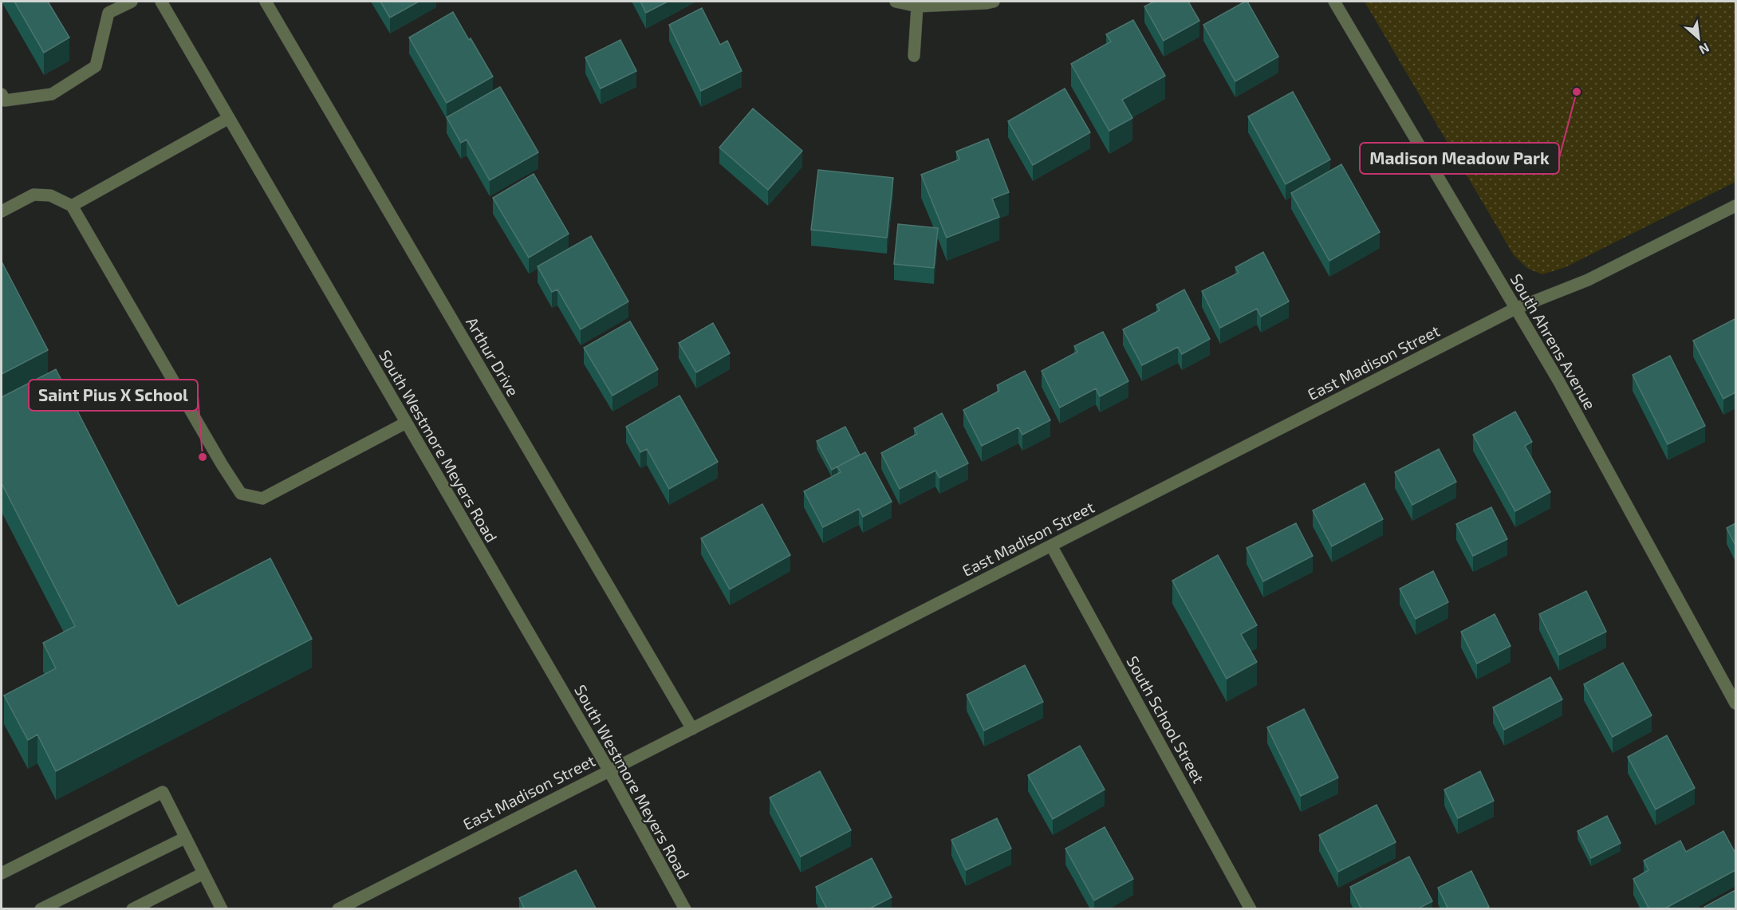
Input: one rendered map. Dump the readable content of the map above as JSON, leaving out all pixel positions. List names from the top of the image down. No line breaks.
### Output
{"streets":{"street":["South Ahrens Avenue","Arthur Drive","East Madison Street","South Westmore Meyers Road","South School Street"]},"crossings":[["South Ahrens Avenue","East Madison Street"],["Arthur Drive","East Madison Street"],["East Madison Street","South Westmore Meyers Road"],["East Madison Street","South School Street"]],"places":["Madison Meadow Park","Saint Pius X School"],"north":"bottom right"}
